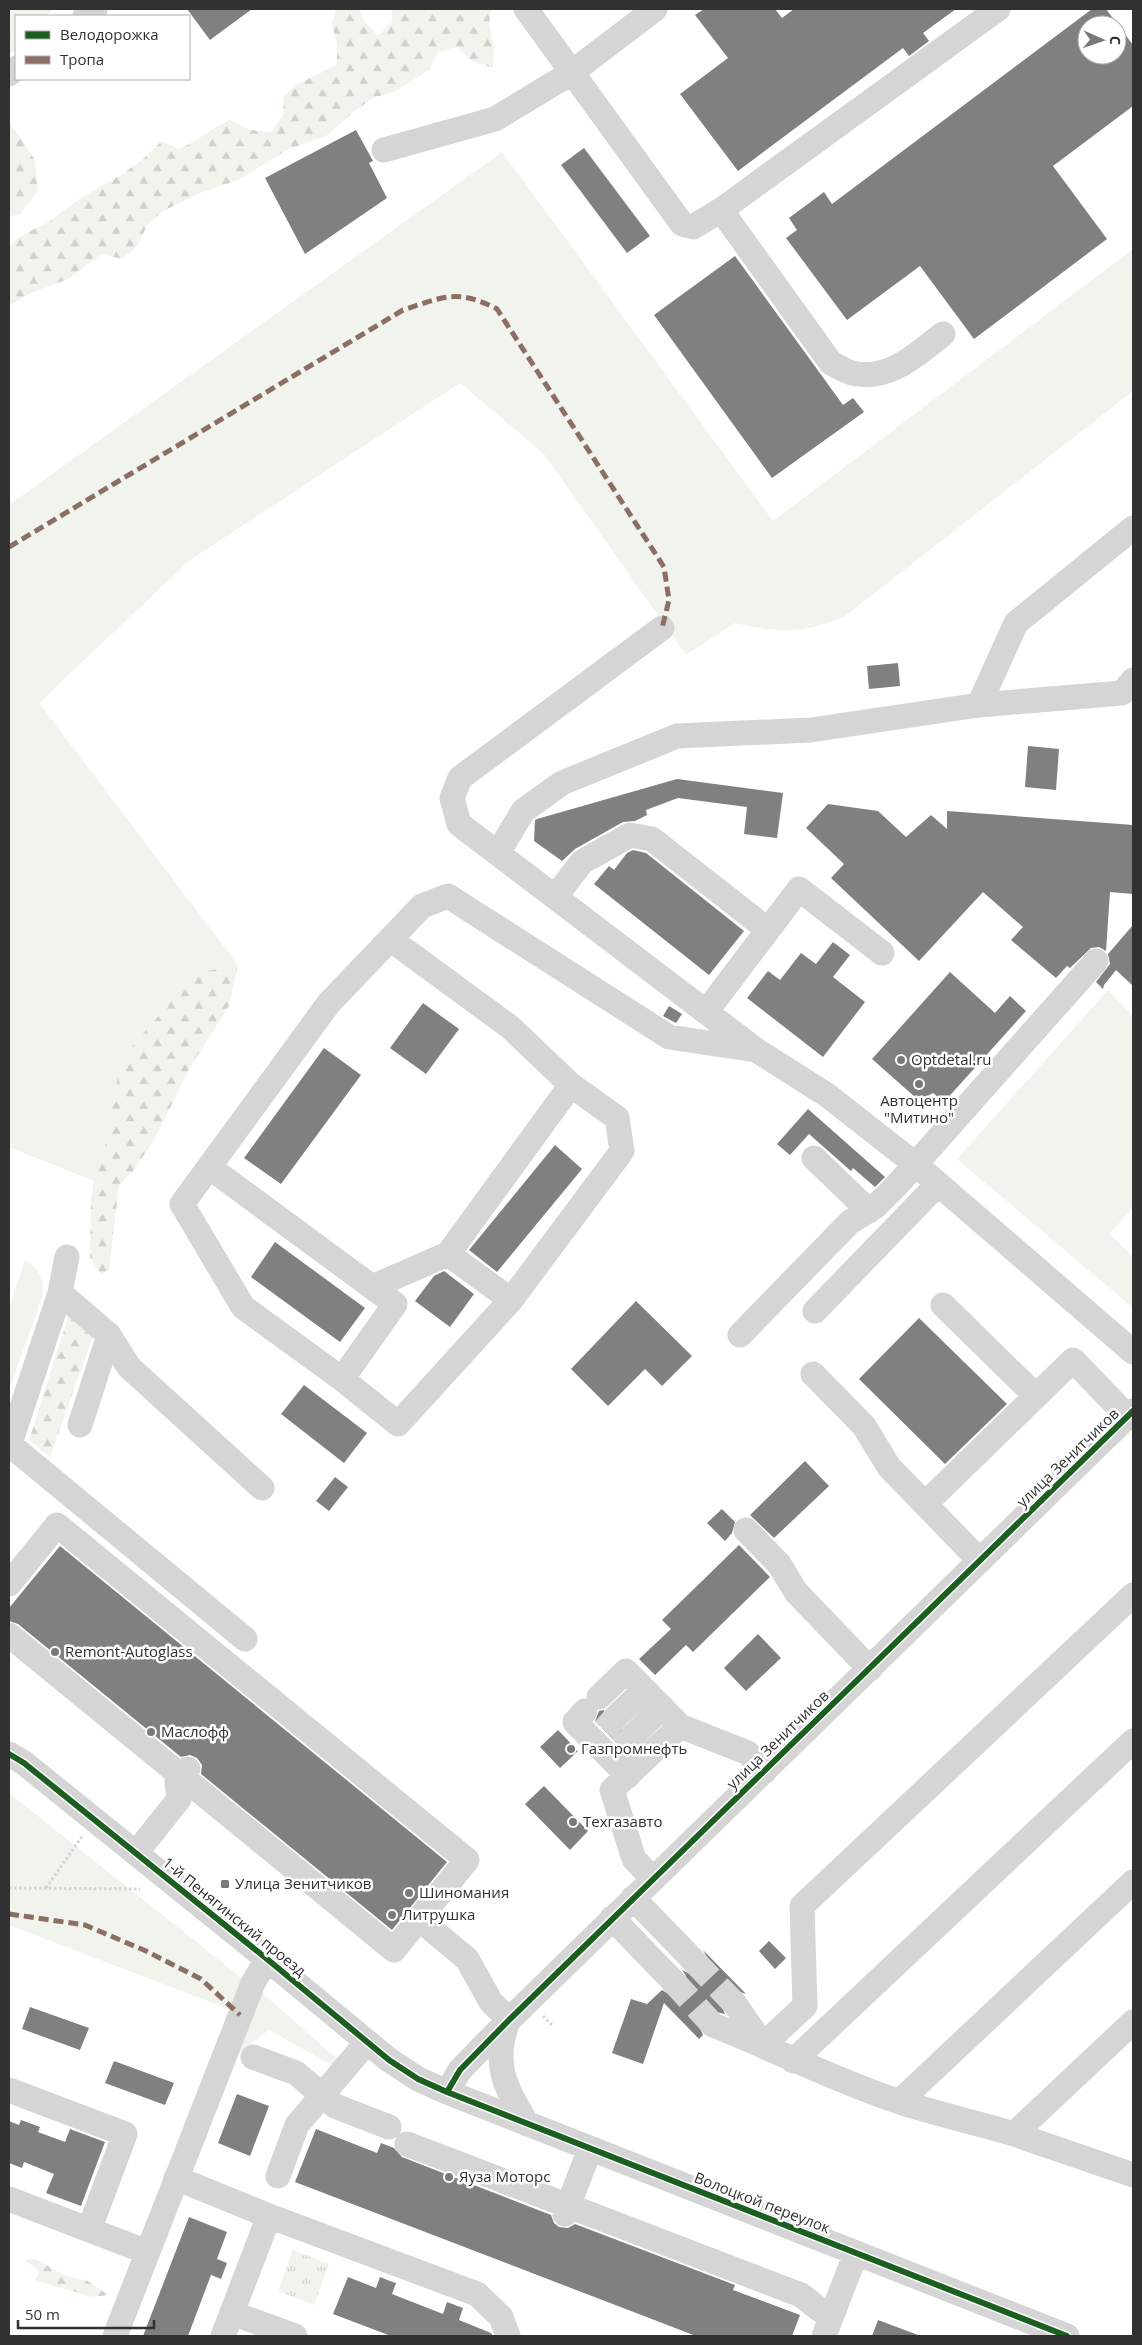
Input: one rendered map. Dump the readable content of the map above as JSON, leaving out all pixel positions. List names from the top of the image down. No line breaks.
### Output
{"streets":{"street":["улица Зенитчиков","1-й Пенягинский проезд","Волоцкой переулок"]},"crossings":[["улица Зенитчиков","1-й Пенягинский проезд"],["улица Зенитчиков","Волоцкой переулок"],["1-й Пенягинский проезд","Волоцкой переулок"]],"places":{"other":["Optdetal.ru","Автоцентр \"Митино\"","Remont-Autoglass","Маслофф","Газпромнефть","Техгазавто","Шиномания","Литрушка","Яуза Моторс"],"transit":["Улица Зенитчиков"]},"legend":["Велодорожка","Тропа"],"scale_bar":"50 m","north":"right"}
